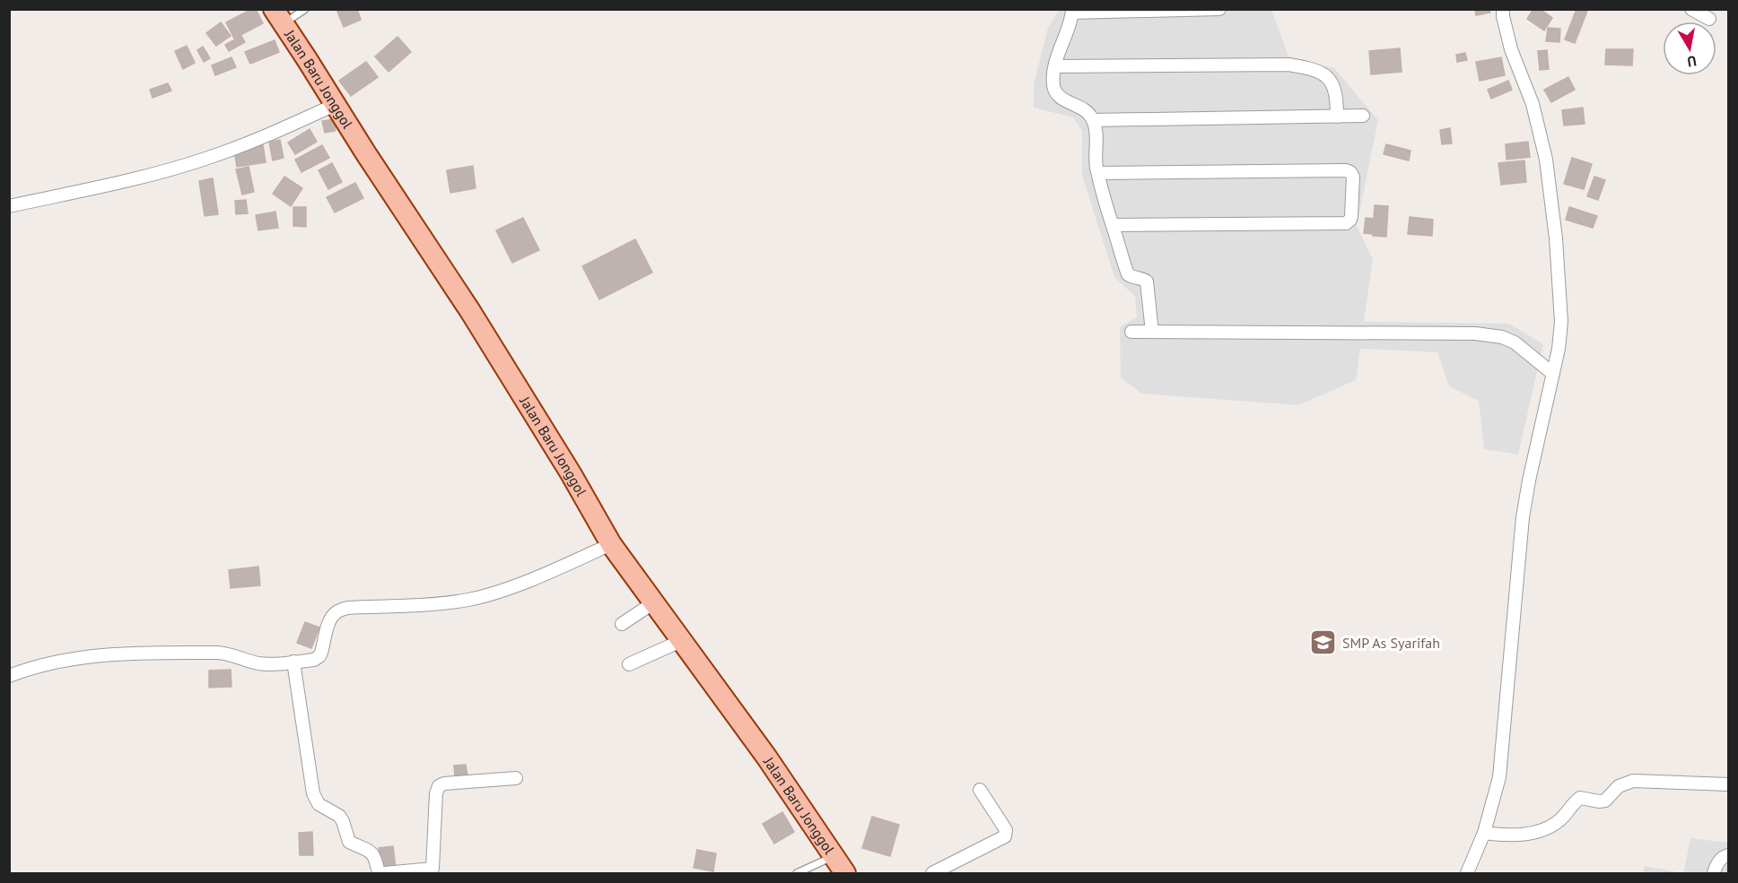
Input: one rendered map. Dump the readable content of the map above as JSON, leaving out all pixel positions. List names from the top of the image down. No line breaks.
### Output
{"streets":{"main road":["Jalan Baru Jonggol"]},"places":{"school or university":["SMP As Syarifah"]},"north":"bottom"}
